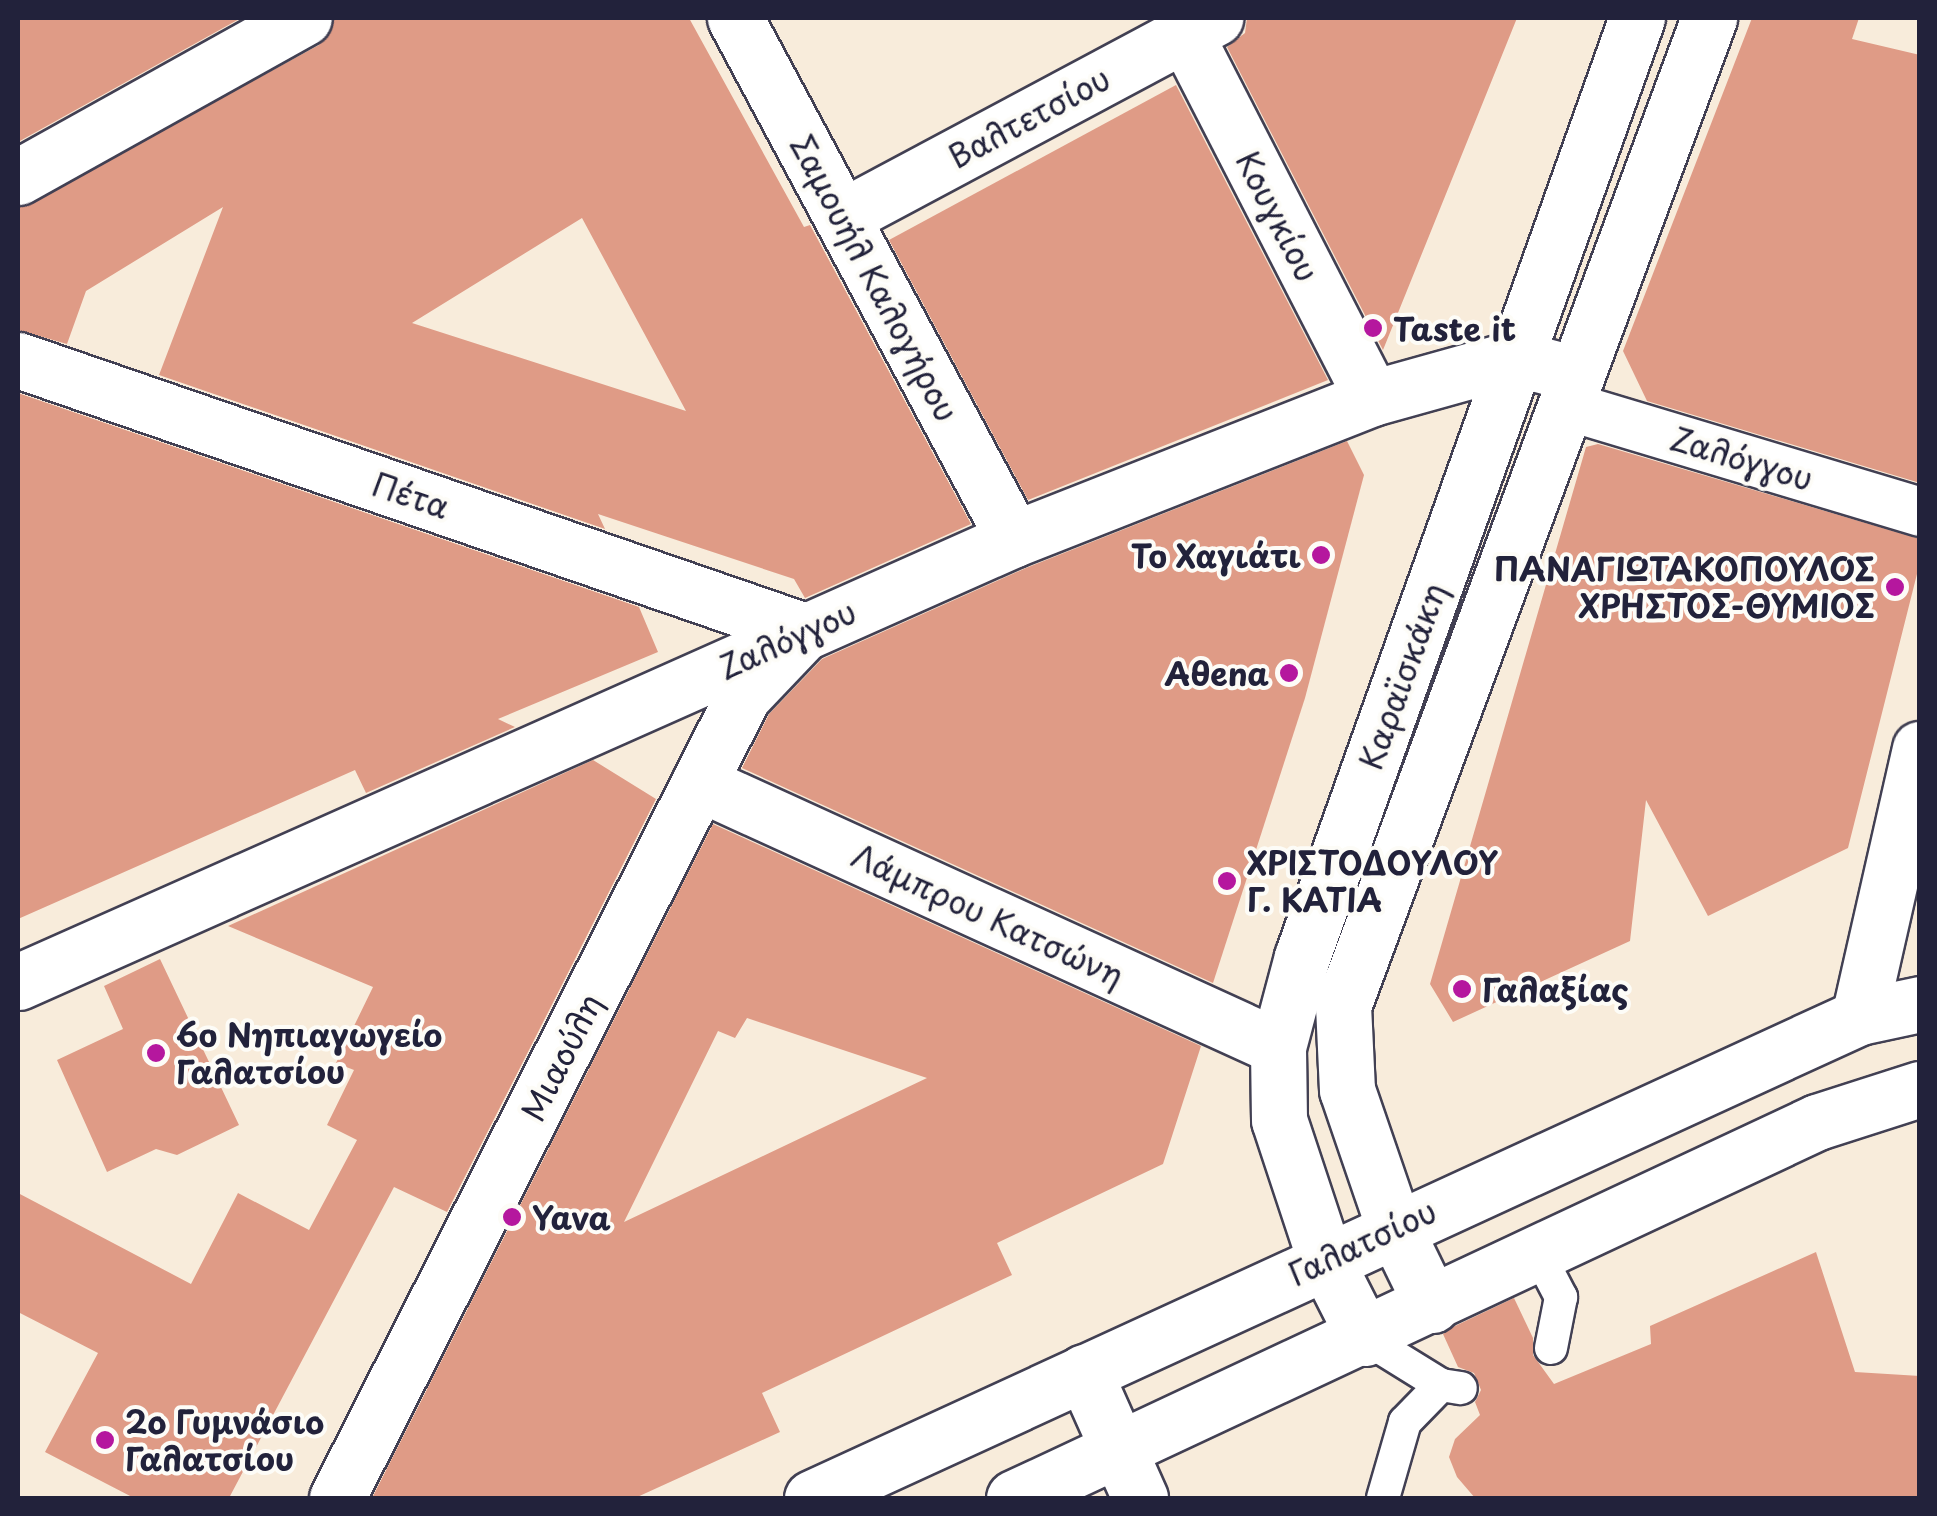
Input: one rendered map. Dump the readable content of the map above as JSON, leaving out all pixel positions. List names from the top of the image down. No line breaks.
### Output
{"streets":{"street":["Βαλτετσίου","Κουγκίου","Σαμουήλ Καλογήρου","Ζαλόγγου","Πέτα","Καραϊσκάκη","Λάμπρου Κατσώνη","Μιαούλη","Γαλατσίου"]},"crossings":[["Βαλτετσίου","Κουγκίου"],["Βαλτετσίου","Σαμουήλ Καλογήρου"],["Κουγκίου","Ζαλόγγου"],["Σαμουήλ Καλογήρου","Ζαλόγγου"],["Ζαλόγγου","Πέτα"],["Ζαλόγγου","Καραϊσκάκη"],["Ζαλόγγου","Μιαούλη"],["Πέτα","Μιαούλη"],["Καραϊσκάκη","Λάμπρου Κατσώνη"],["Καραϊσκάκη","Γαλατσίου"],["Λάμπρου Κατσώνη","Μιαούλη"]],"places":["Taste it","Το Χαγιάτι","ΠΑΝΑΓΙΩΤΑΚΟΠΟΥΛΟΣ ΧΡΗΣΤΟΣ-ΘΥΜΙΟΣ","Αθena","ΧΡΙΣΤΟΔΟΥΛΟΥ Γ. ΚΑΤΙΑ","Γαλαξίας","6ο Νηπιαγωγείο Γαλατσίου","Yava","2ο Γυμνάσιο Γαλατσίου"]}
